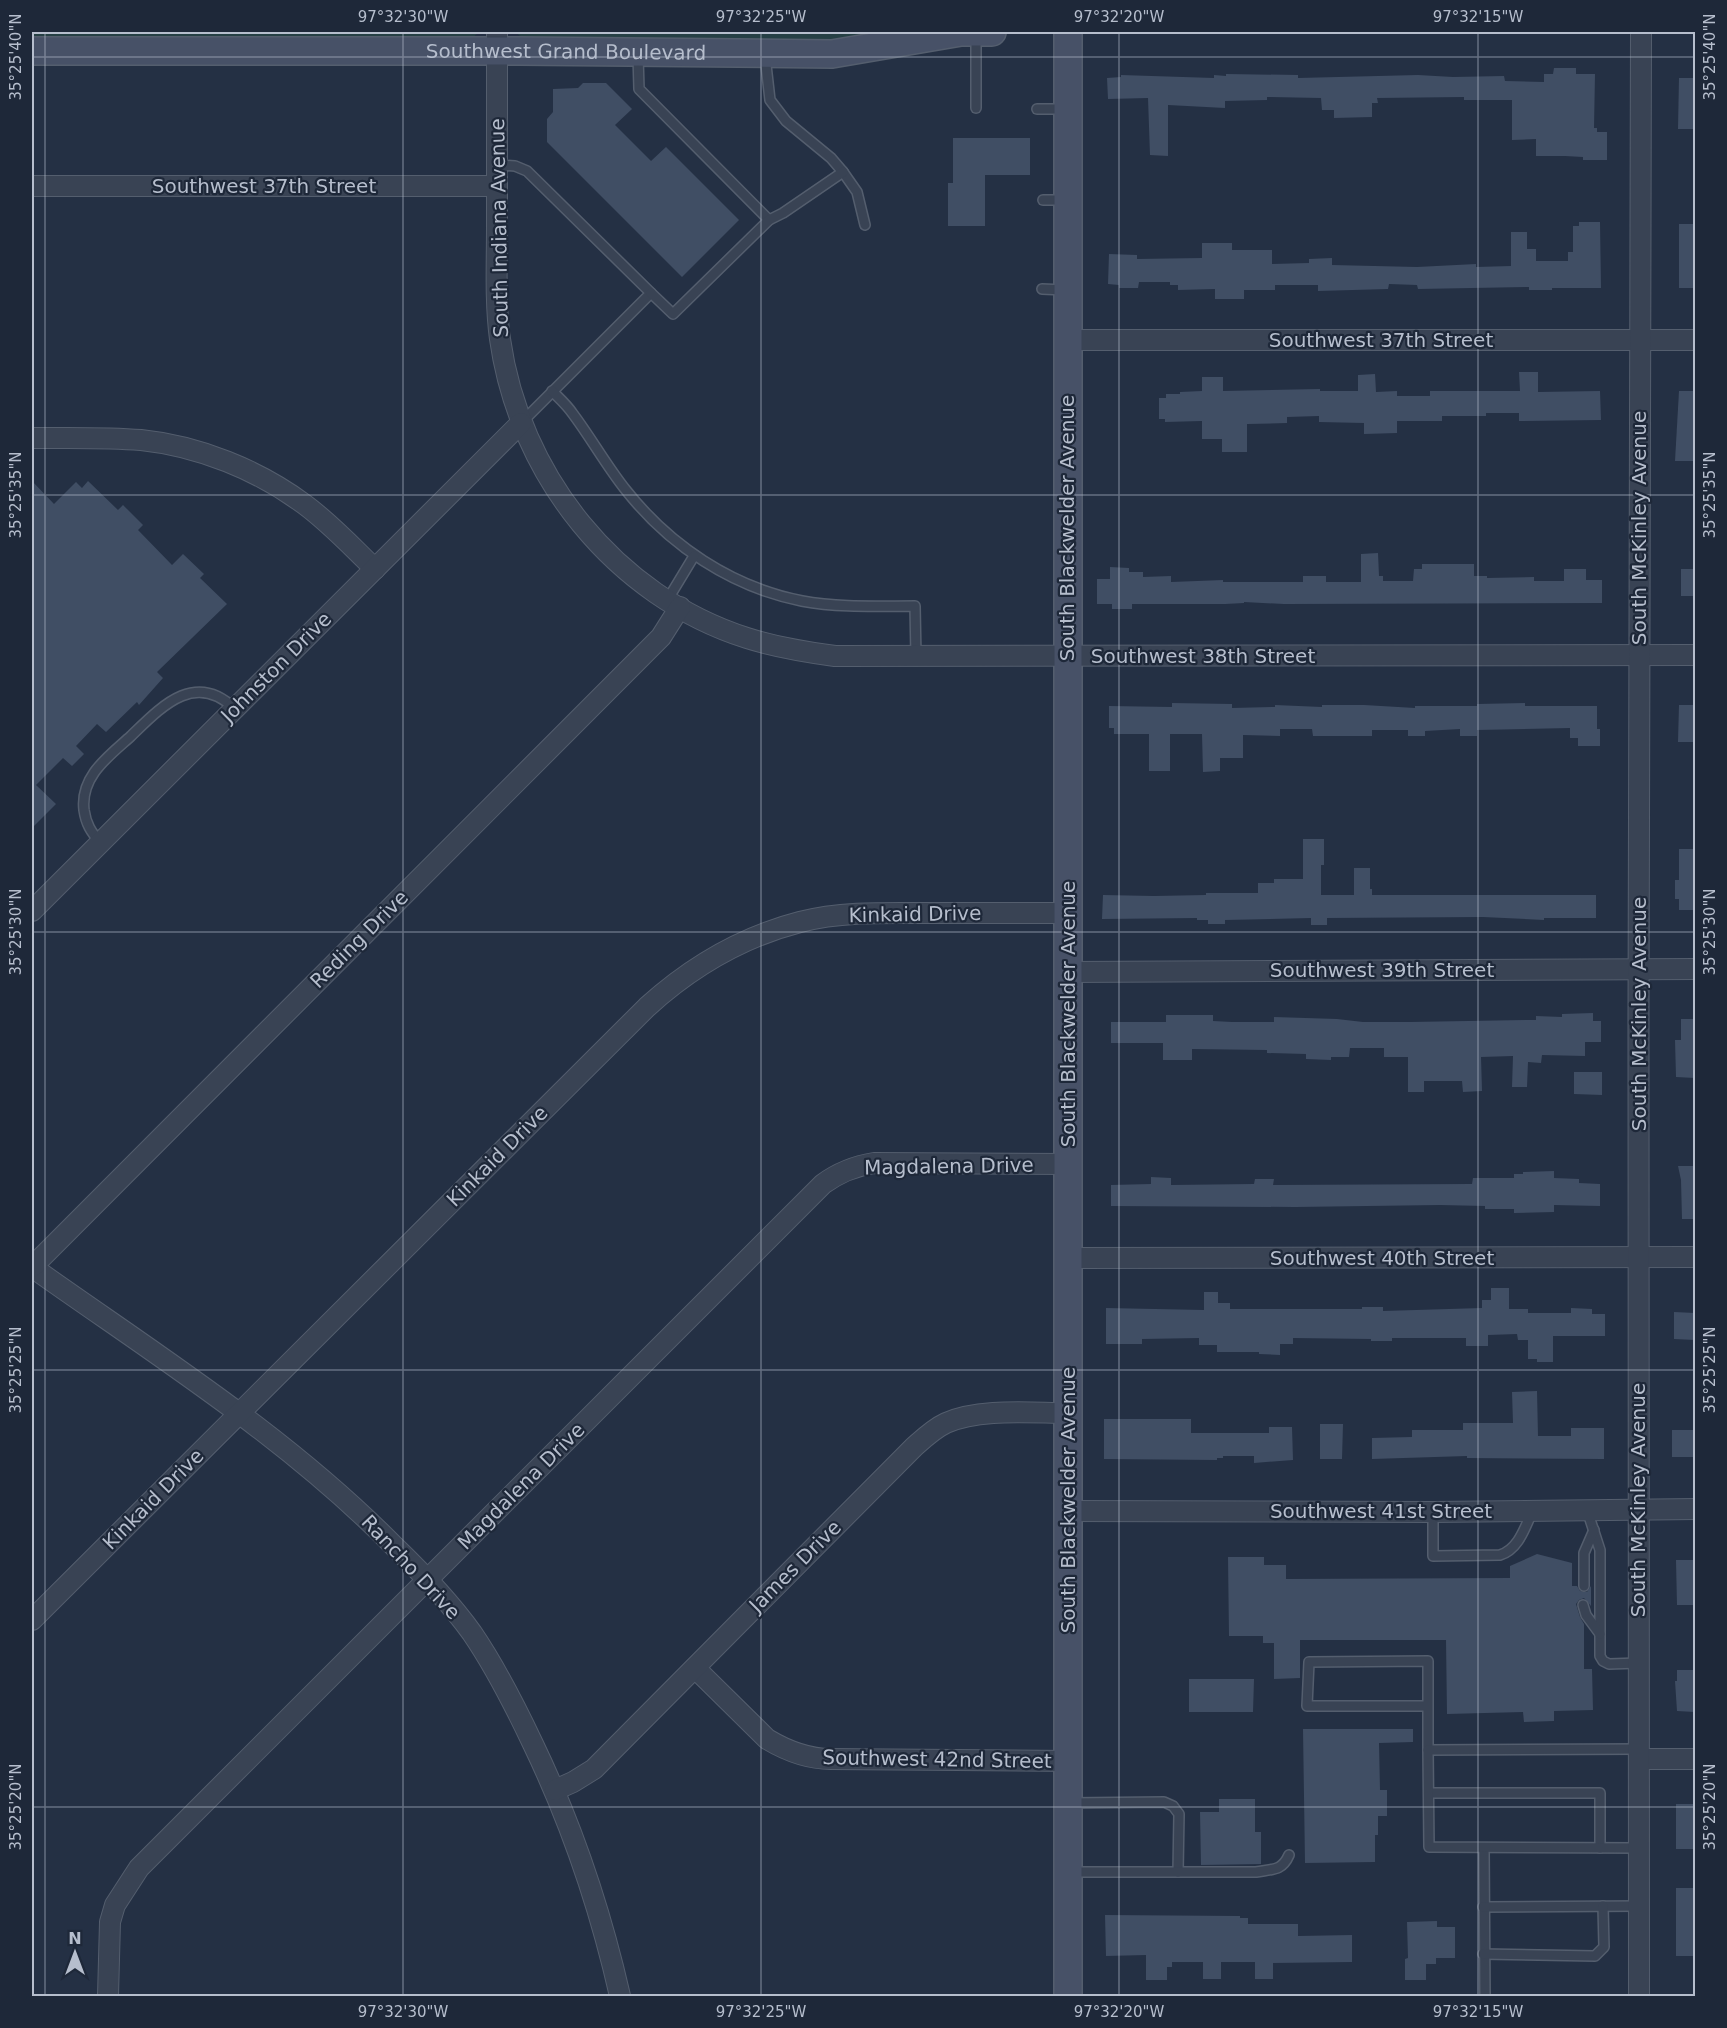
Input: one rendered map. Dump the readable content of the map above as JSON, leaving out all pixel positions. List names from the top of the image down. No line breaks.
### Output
{"streets":{"street":["Southwest Grand Boulevard","Southwest 37th Street","South Indiana Avenue","South Blackwelder Avenue","South McKinley Avenue","Southwest 38th Street","Johnston Drive","Kinkaid Drive","Reding Drive","Southwest 39th Street","Magdalena Drive","Southwest 40th Street","Southwest 41st Street","James Drive","Rancho Drive","Southwest 42nd Street"]},"crossings":[["Southwest Grand Boulevard","South Indiana Avenue"],["Southwest 37th Street","South Indiana Avenue"],["Southwest 37th Street","South Blackwelder Avenue"],["Southwest 37th Street","South McKinley Avenue"],["South Indiana Avenue","Southwest 38th Street"],["South Indiana Avenue","Johnston Drive"],["South Blackwelder Avenue","Southwest 38th Street"],["South Blackwelder Avenue","Kinkaid Drive"],["South Blackwelder Avenue","Southwest 39th Street"],["South Blackwelder Avenue","Magdalena Drive"],["South Blackwelder Avenue","Southwest 40th Street"],["South Blackwelder Avenue","Southwest 41st Street"],["South Blackwelder Avenue","James Drive"],["South Blackwelder Avenue","Southwest 42nd Street"],["South McKinley Avenue","Southwest 38th Street"],["South McKinley Avenue","Southwest 39th Street"],["South McKinley Avenue","Southwest 40th Street"],["South McKinley Avenue","Southwest 41st Street"],["Southwest 38th Street","Johnston Drive"],["Southwest 38th Street","Reding Drive"],["Kinkaid Drive","Rancho Drive"],["Reding Drive","Rancho Drive"],["Magdalena Drive","Rancho Drive"],["James Drive","Rancho Drive"],["James Drive","Southwest 42nd Street"]],"north":"top","coordinates":["97°32'30\"W","97°32'25\"W","97°32'20\"W","97°32'15\"W","35°25'40\"N","35°25'35\"N","35°25'30\"N","35°25'25\"N","35°25'20\"N"]}
